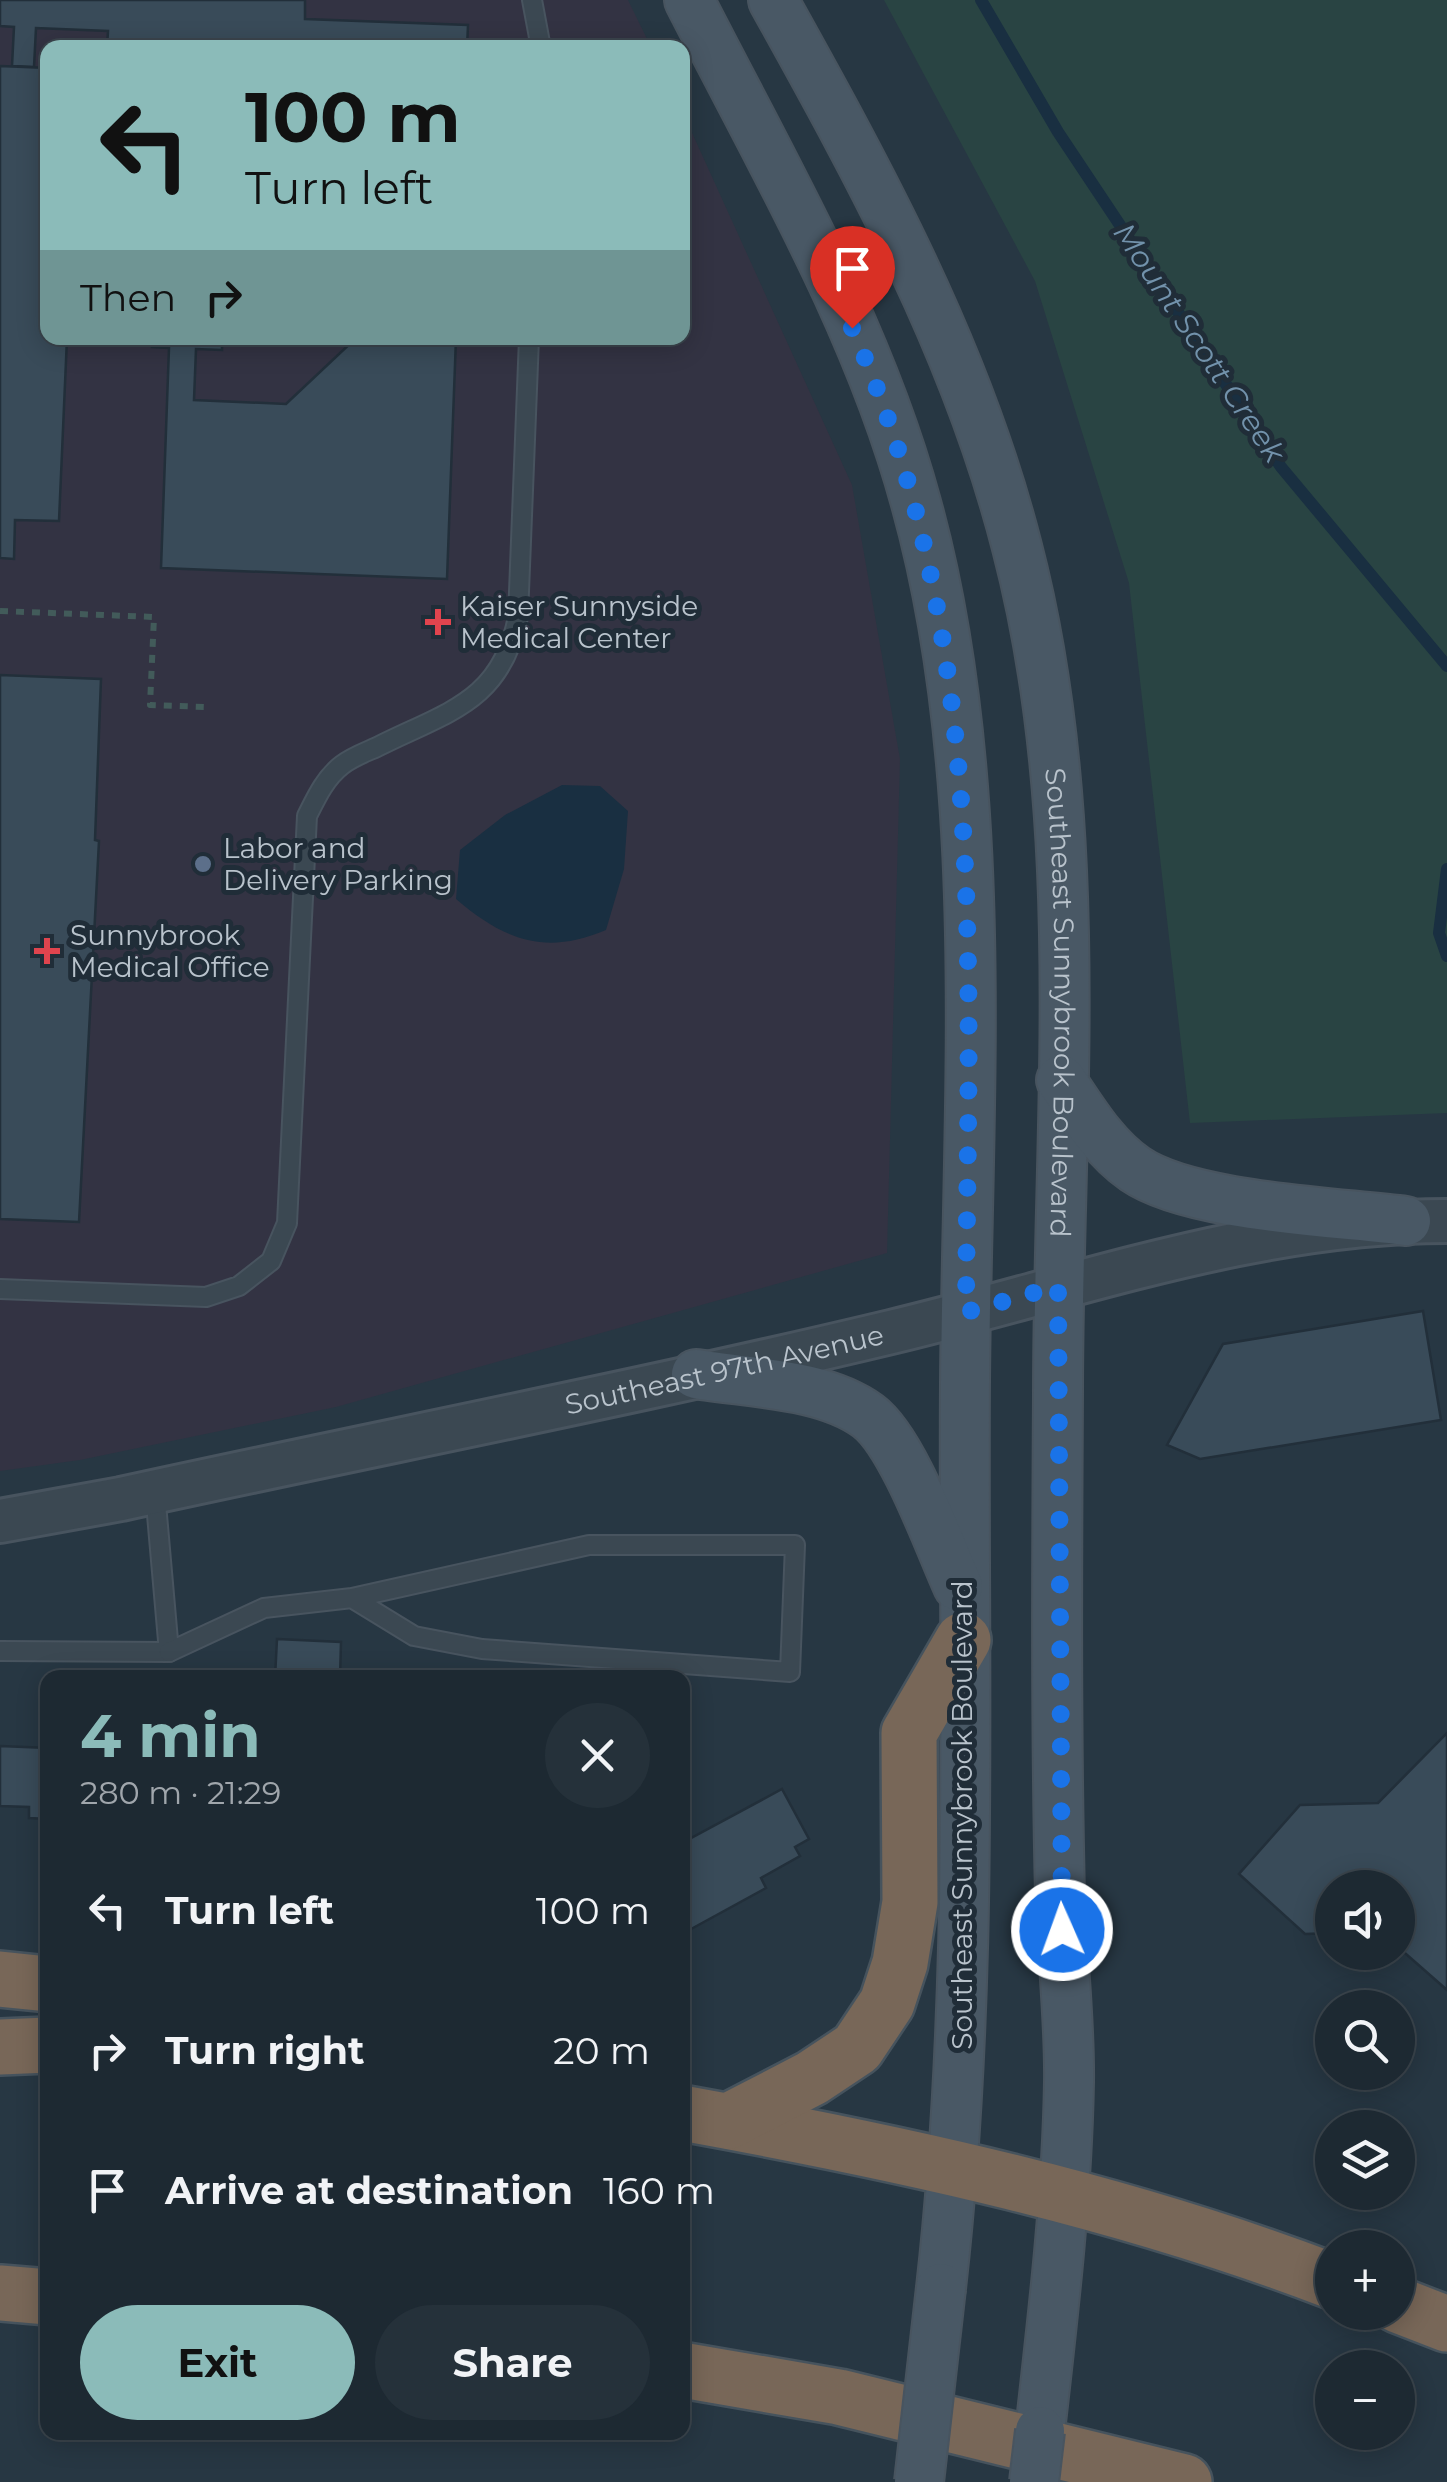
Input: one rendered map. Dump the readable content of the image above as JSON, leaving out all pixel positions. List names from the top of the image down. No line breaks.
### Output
{"streets":{"main road":["Southeast Sunnybrook Boulevard"],"street":["Southeast 97th Avenue"]},"crossings":[["Southeast Sunnybrook Boulevard","Southeast 97th Avenue"]],"water":["Mount Scott Creek"],"places":{"health":["Kaiser Sunnyside Medical Center","Sunnybrook Medical Office"],"other":["Labor and Delivery Parking"]},"page":{"turn":["100 m","Turn left"],"then":"Then","heading":["4 min","280 m · 21:29"],"list":[{"name":"Turn left","value":"100 m"},{"name":"Turn right","value":"20 m"},{"name":"Arrive at destination","value":"160 m"}],"map_buttons":["+","−"],"buttons":["Exit","Share"]}}
